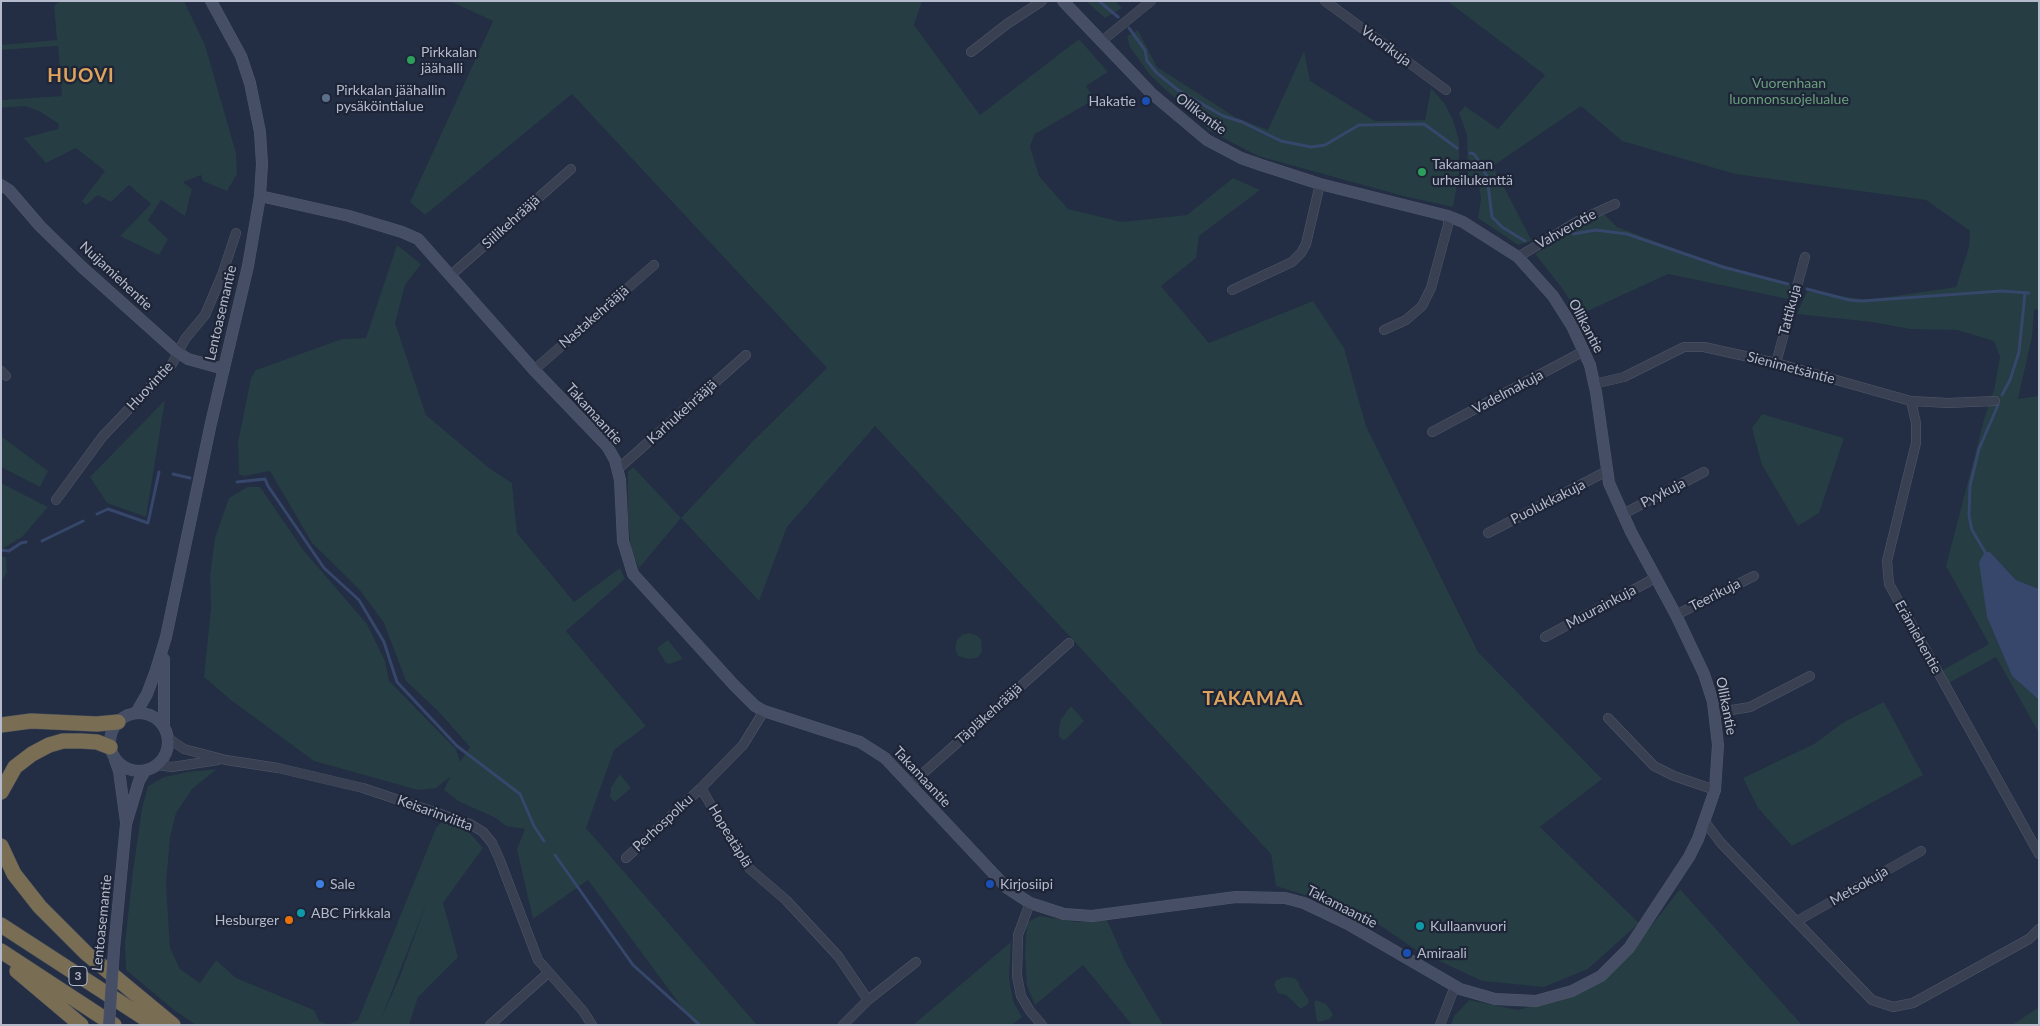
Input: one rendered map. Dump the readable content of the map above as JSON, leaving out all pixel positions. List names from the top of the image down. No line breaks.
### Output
{"streets":{"highway":["3"],"street":["Vuorikuja","Ollikantie","Siilikehrääjä","Vahverotie","Nuijamiehentie","Tattikuja","Lentoasemantie","Nastakehrääjä","Sienimetsäntie","Huovintie","Vadelmakuja","Karhukehrääjä","Takamaantie","Pyykuja","Puolukkakuja","Teerikuja","Muurainkuja","Erämiehentie","Täpläkehrääjä","Keisarinviitta","Perhospolku","Hopeatäplä","Metsokuja"]},"crossings":[["Ollikantie","Vahverotie"],["Ollikantie","Sienimetsäntie"],["Ollikantie","Vadelmakuja"],["Ollikantie","Takamaantie"],["Ollikantie","Pyykuja"],["Ollikantie","Puolukkakuja"],["Ollikantie","Teerikuja"],["Ollikantie","Muurainkuja"],["Siilikehrääjä","Takamaantie"],["Nuijamiehentie","Lentoasemantie"],["Nuijamiehentie","Huovintie"],["Tattikuja","Sienimetsäntie"],["Lentoasemantie","Takamaantie"],["Lentoasemantie","Keisarinviitta"],["Nastakehrääjä","Takamaantie"],["Sienimetsäntie","Erämiehentie"],["Karhukehrääjä","Takamaantie"],["Takamaantie","Täpläkehrääjä"],["Perhospolku","Hopeatäplä"]],"districts":["HUOVI","TAKAMAA"],"parks":["Vuorenhaan luonnonsuojelualue"],"places":["Pirkkalan jäähalli","Pirkkalan jäähallin pysäköintialue","Hakatie","Takamaan urheilukenttä","Sale","Kirjosiipi","ABC Pirkkala","Hesburger","Kullaanvuori","Amiraali"]}
